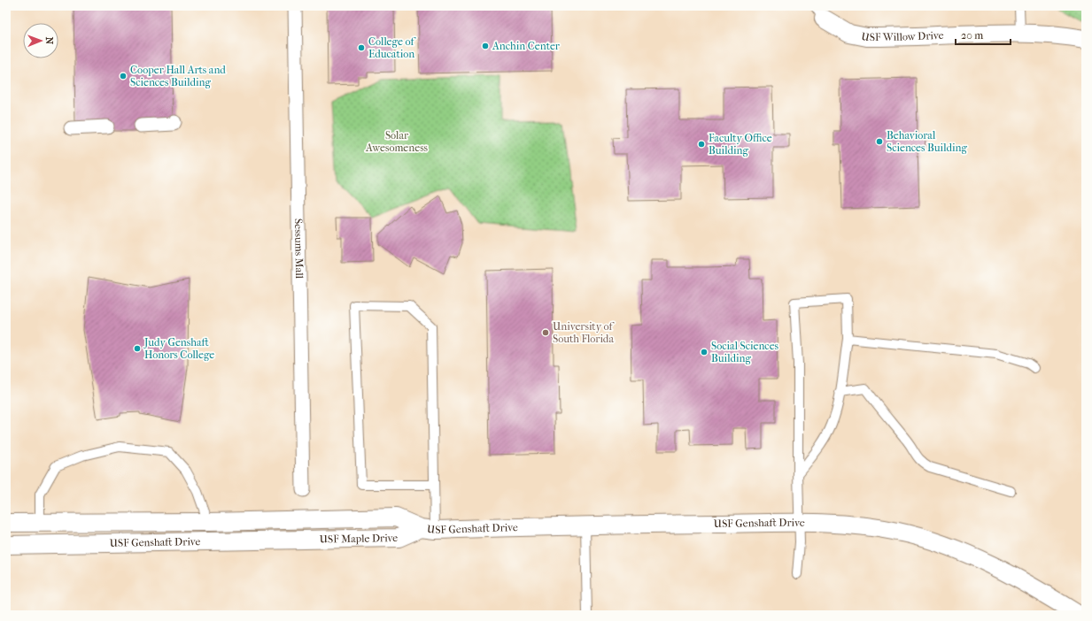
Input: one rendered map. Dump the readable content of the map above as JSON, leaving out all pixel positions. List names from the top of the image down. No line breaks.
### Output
{"streets":{"street":["USF Willow Drive","Sessums Mall","USF Genshaft Drive","USF Maple Drive"]},"crossings":[["USF Genshaft Drive","USF Maple Drive"]],"parks":["Solar Awesomeness"],"places":["Anchin Center","College of Education","Cooper Hall Arts and Sciences Building","Behavioral Sciences Building","Faculty Office Building","University of South Florida","Judy Genshaft Honors College","Social Sciences Building"],"scale_bar":"20 m","north":"right"}
